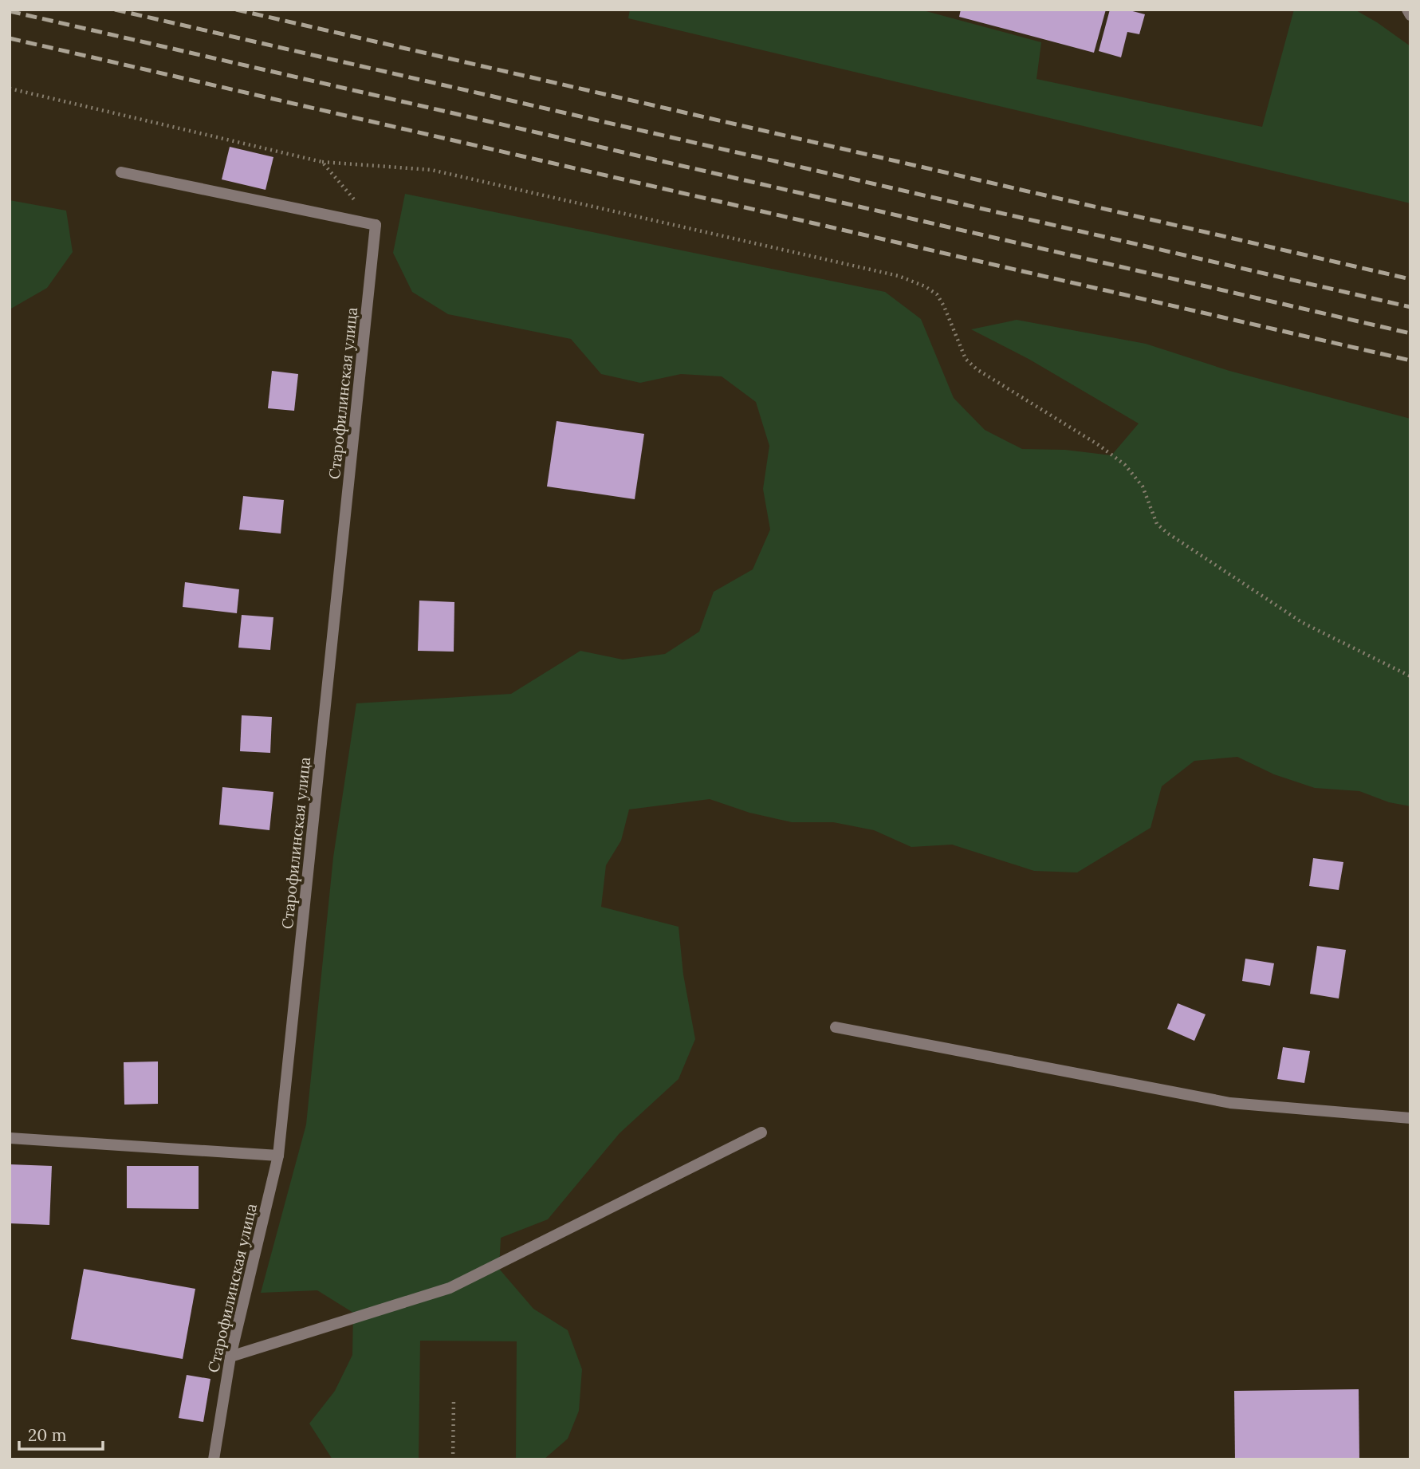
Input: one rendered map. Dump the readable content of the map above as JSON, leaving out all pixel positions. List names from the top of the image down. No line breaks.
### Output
{"streets":{"street":["Старофилинская улица"]},"scale_bar":"20 m"}
